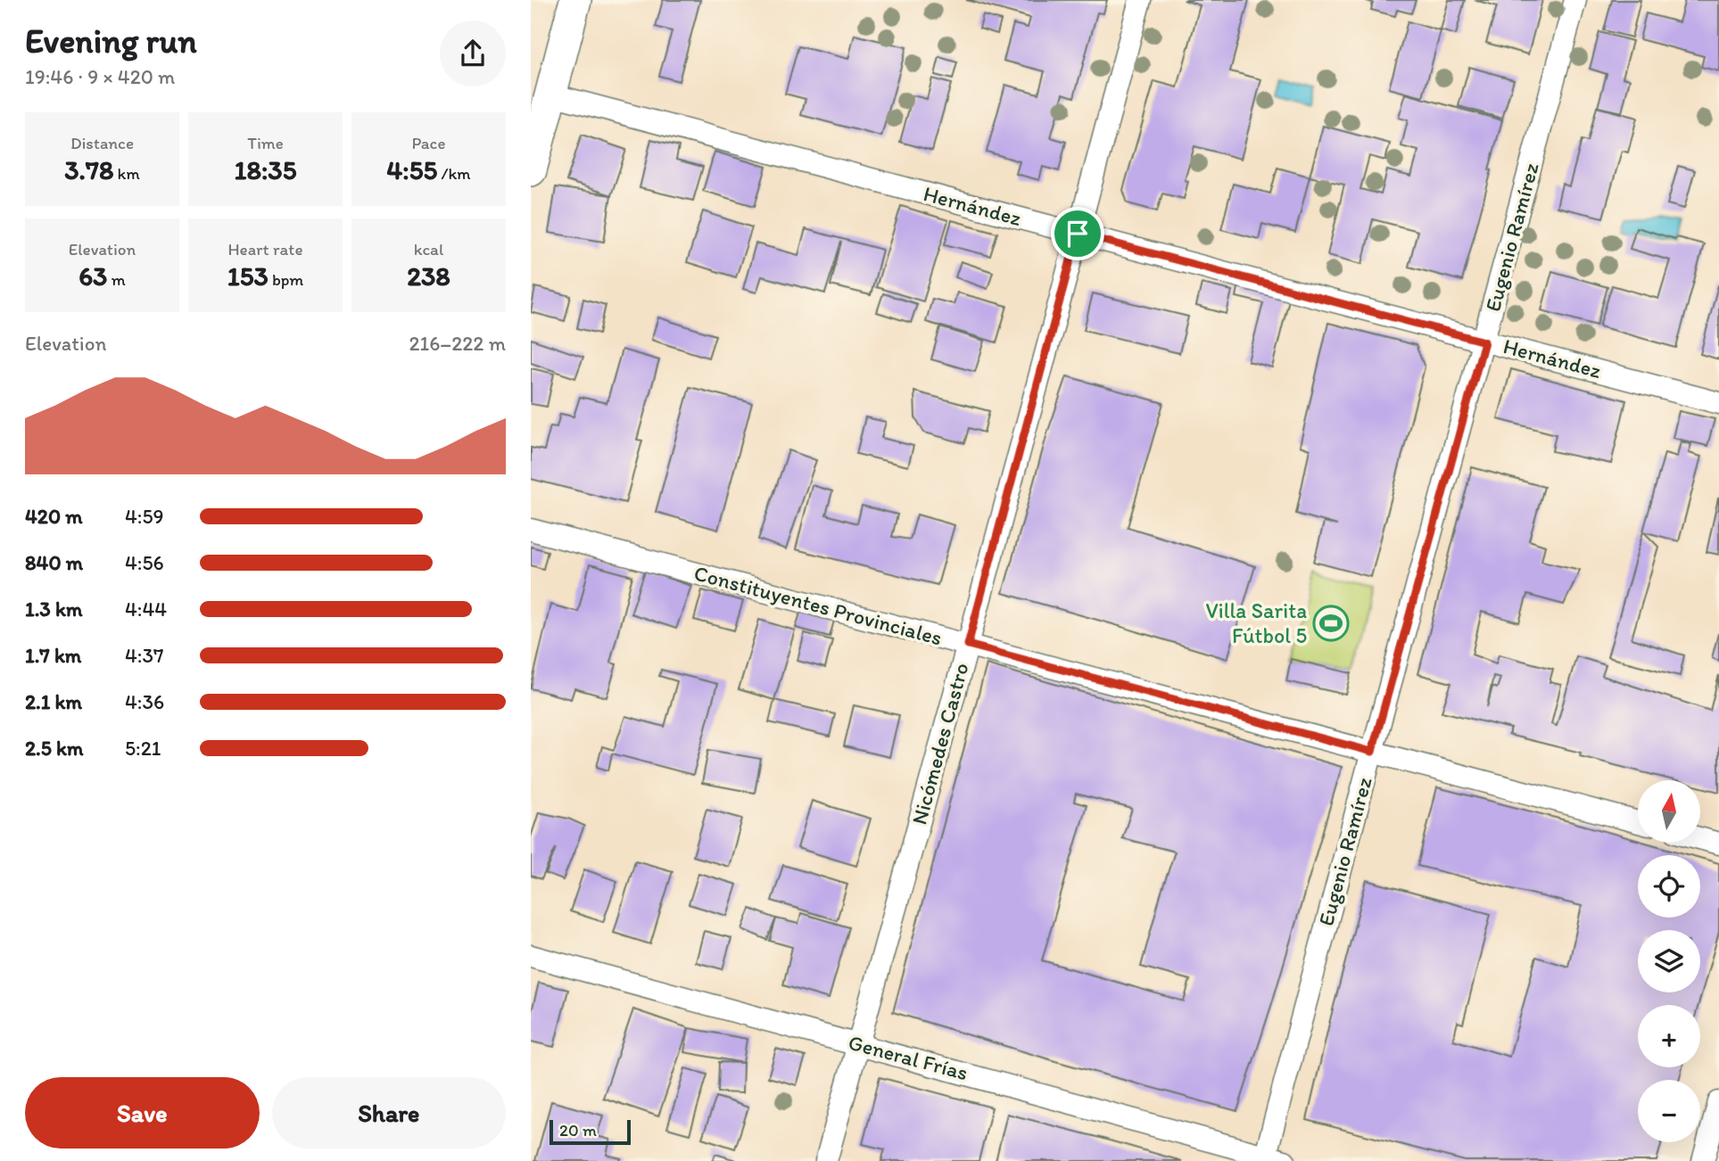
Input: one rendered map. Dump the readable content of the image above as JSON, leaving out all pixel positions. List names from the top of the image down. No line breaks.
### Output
{"streets":{"street":["Hernández","Eugenio Ramírez","Constituyentes Provinciales","Nicómedes Castro","General Frías"]},"crossings":[["Hernández","Eugenio Ramírez"],["Hernández","Nicómedes Castro"],["Eugenio Ramírez","Constituyentes Provinciales"],["Eugenio Ramírez","General Frías"],["Constituyentes Provinciales","Nicómedes Castro"],["Nicómedes Castro","General Frías"]],"places":{"sports":["Villa Sarita Fútbol 5"]},"scale_bar":"20 m","north":"top","page":{"heading":["Evening run","19:46 · 9 × 420 m"],"stats":[["Distance","3.78 km"],["Time","18:35"],["Pace","4:55 /km"],["Elevation","63 m"],["Heart rate","153 bpm"],["kcal","238"]],"chart":["Elevation","216–222 m"],"list":[{"name":"420 m","note":"4:59"},{"name":"840 m","note":"4:56"},{"name":"1.3 km","note":"4:44"},{"name":"1.7 km","note":"4:37"},{"name":"2.1 km","note":"4:36"},{"name":"2.5 km","note":"5:21"}],"map_buttons":["+","−"],"buttons":["Save","Share"],"scale":"20 m"}}
